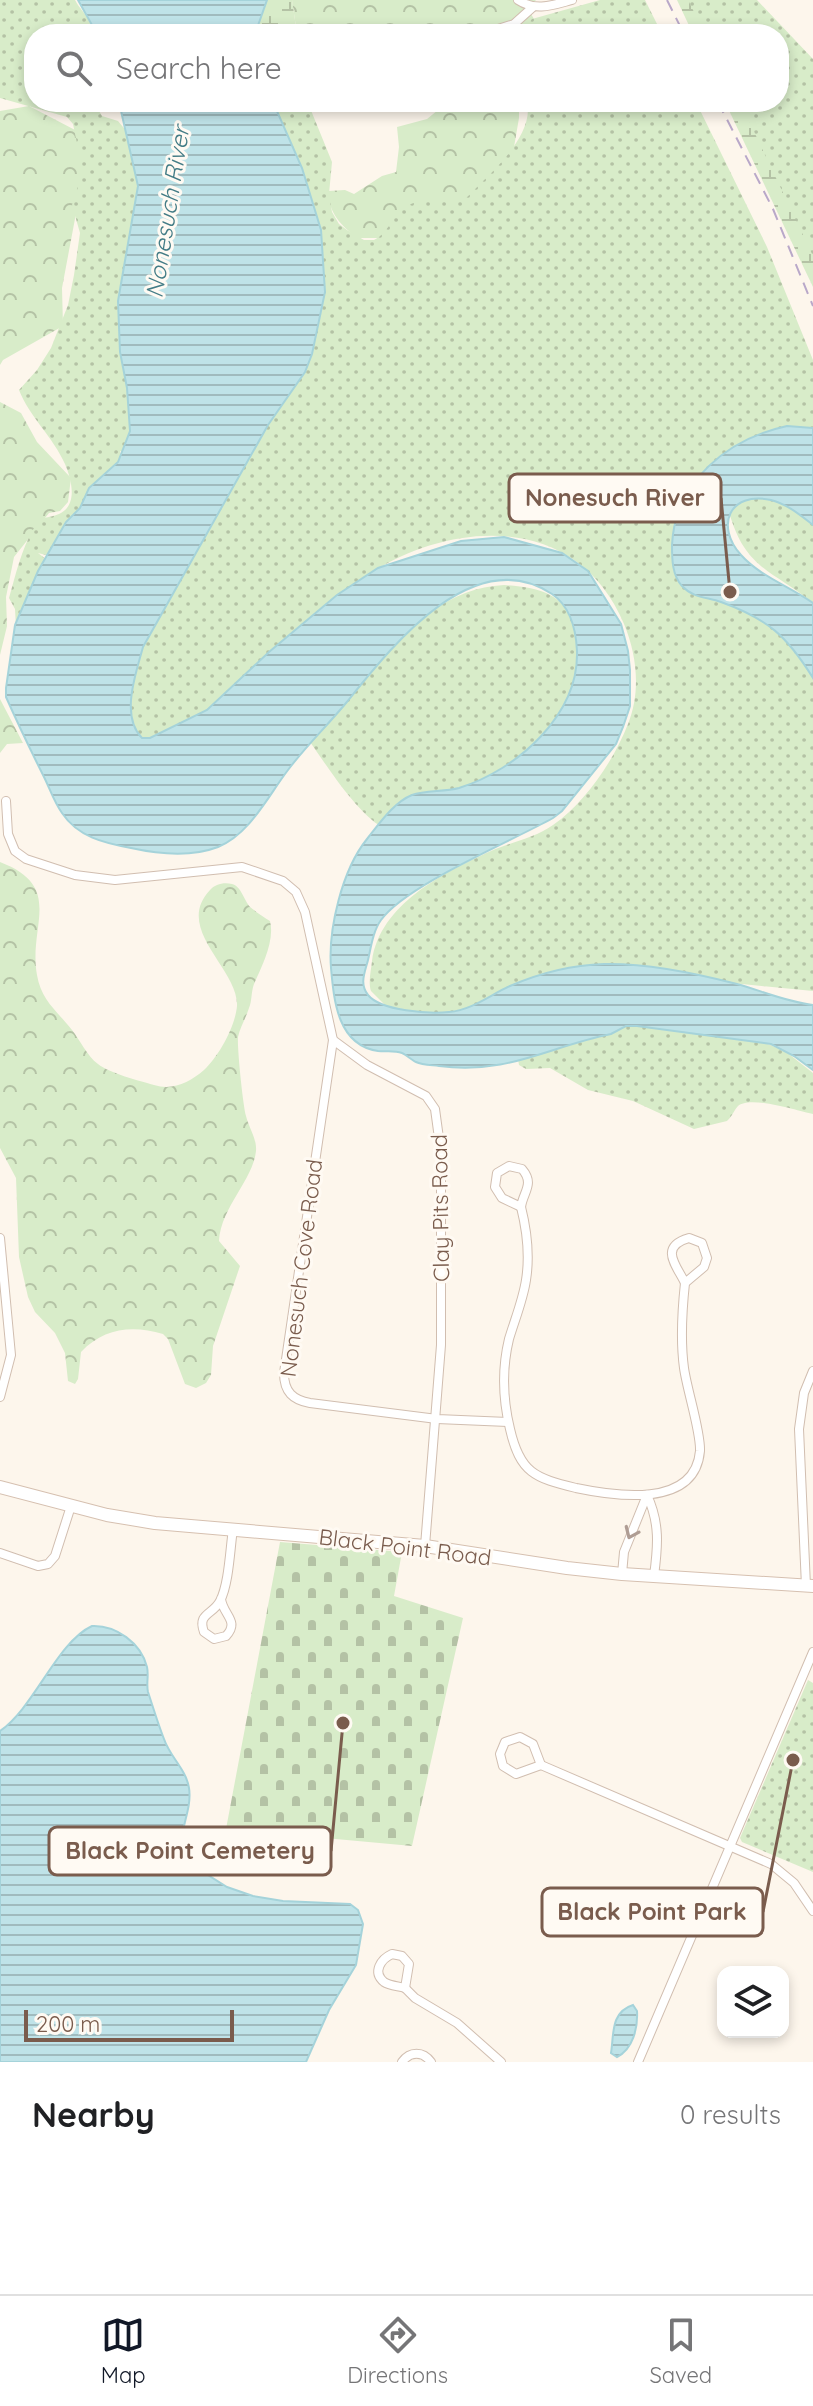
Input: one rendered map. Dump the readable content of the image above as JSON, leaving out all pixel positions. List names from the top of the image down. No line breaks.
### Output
{"streets":{"main road":["Black Point Road"],"street":["Clay Pits Road","Nonesuch Cove Road"]},"crossings":[["Clay Pits Road","Nonesuch Cove Road"],["Clay Pits Road","Black Point Road"]],"water":["Nonesuch River"],"places":["Nonesuch River","Black Point Cemetery","Black Point Park"],"scale_bar":"200 m","page":{"search":"Search here","scale":"200 m","heading":["Nearby","0 results"],"nav":["Map","Directions","Saved"]}}
